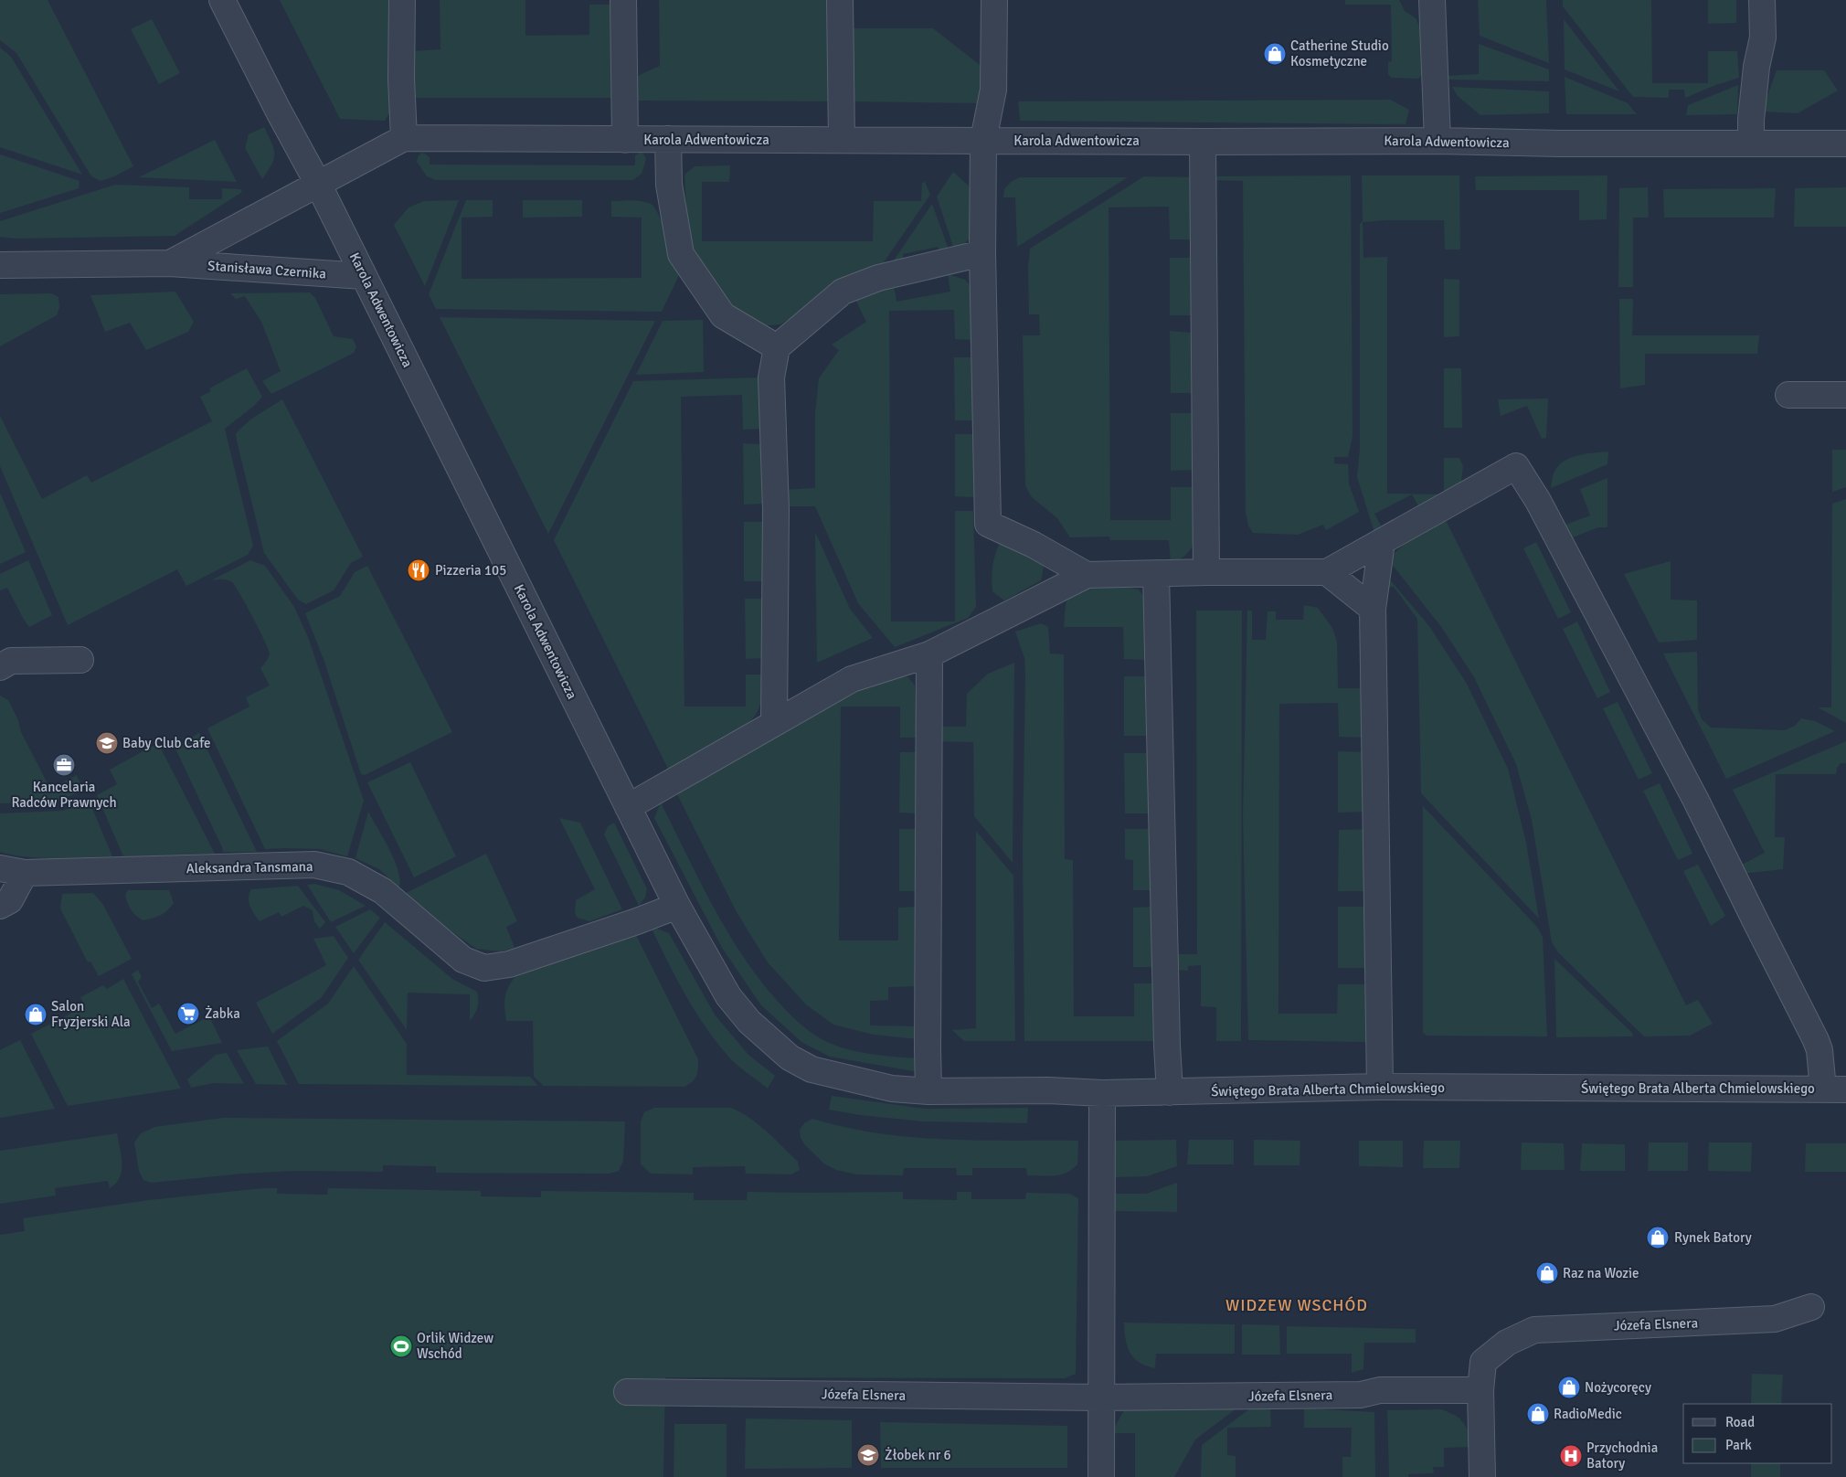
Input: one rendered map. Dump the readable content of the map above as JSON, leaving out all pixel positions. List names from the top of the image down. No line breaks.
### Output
{"streets":{"street":["Karola Adwentowicza","Stanisława Czernika","Aleksandra Tansmana","Świętego Brata Alberta Chmielowskiego","Józefa Elsnera"]},"crossings":[["Karola Adwentowicza","Stanisława Czernika"],["Karola Adwentowicza","Aleksandra Tansmana"],["Karola Adwentowicza","Świętego Brata Alberta Chmielowskiego"]],"districts":["WIDZEW WSCHÓD"],"places":{"shop":["Catherine Studio Kosmetyczne","Salon Fryzjerski Ala","Rynek Batory","Raz na Wozie","Nożycoręcy","RadioMedic"],"restaurant":["Pizzeria 105"],"school or university":["Baby Club Cafe","Żłobek nr 6"],"office":["Kancelaria Radców Prawnych"],"supermarket":["Żabka"],"sports":["Orlik Widzew Wschód"],"hospital":["Przychodnia Batory"]},"legend":["Road","Park"]}
